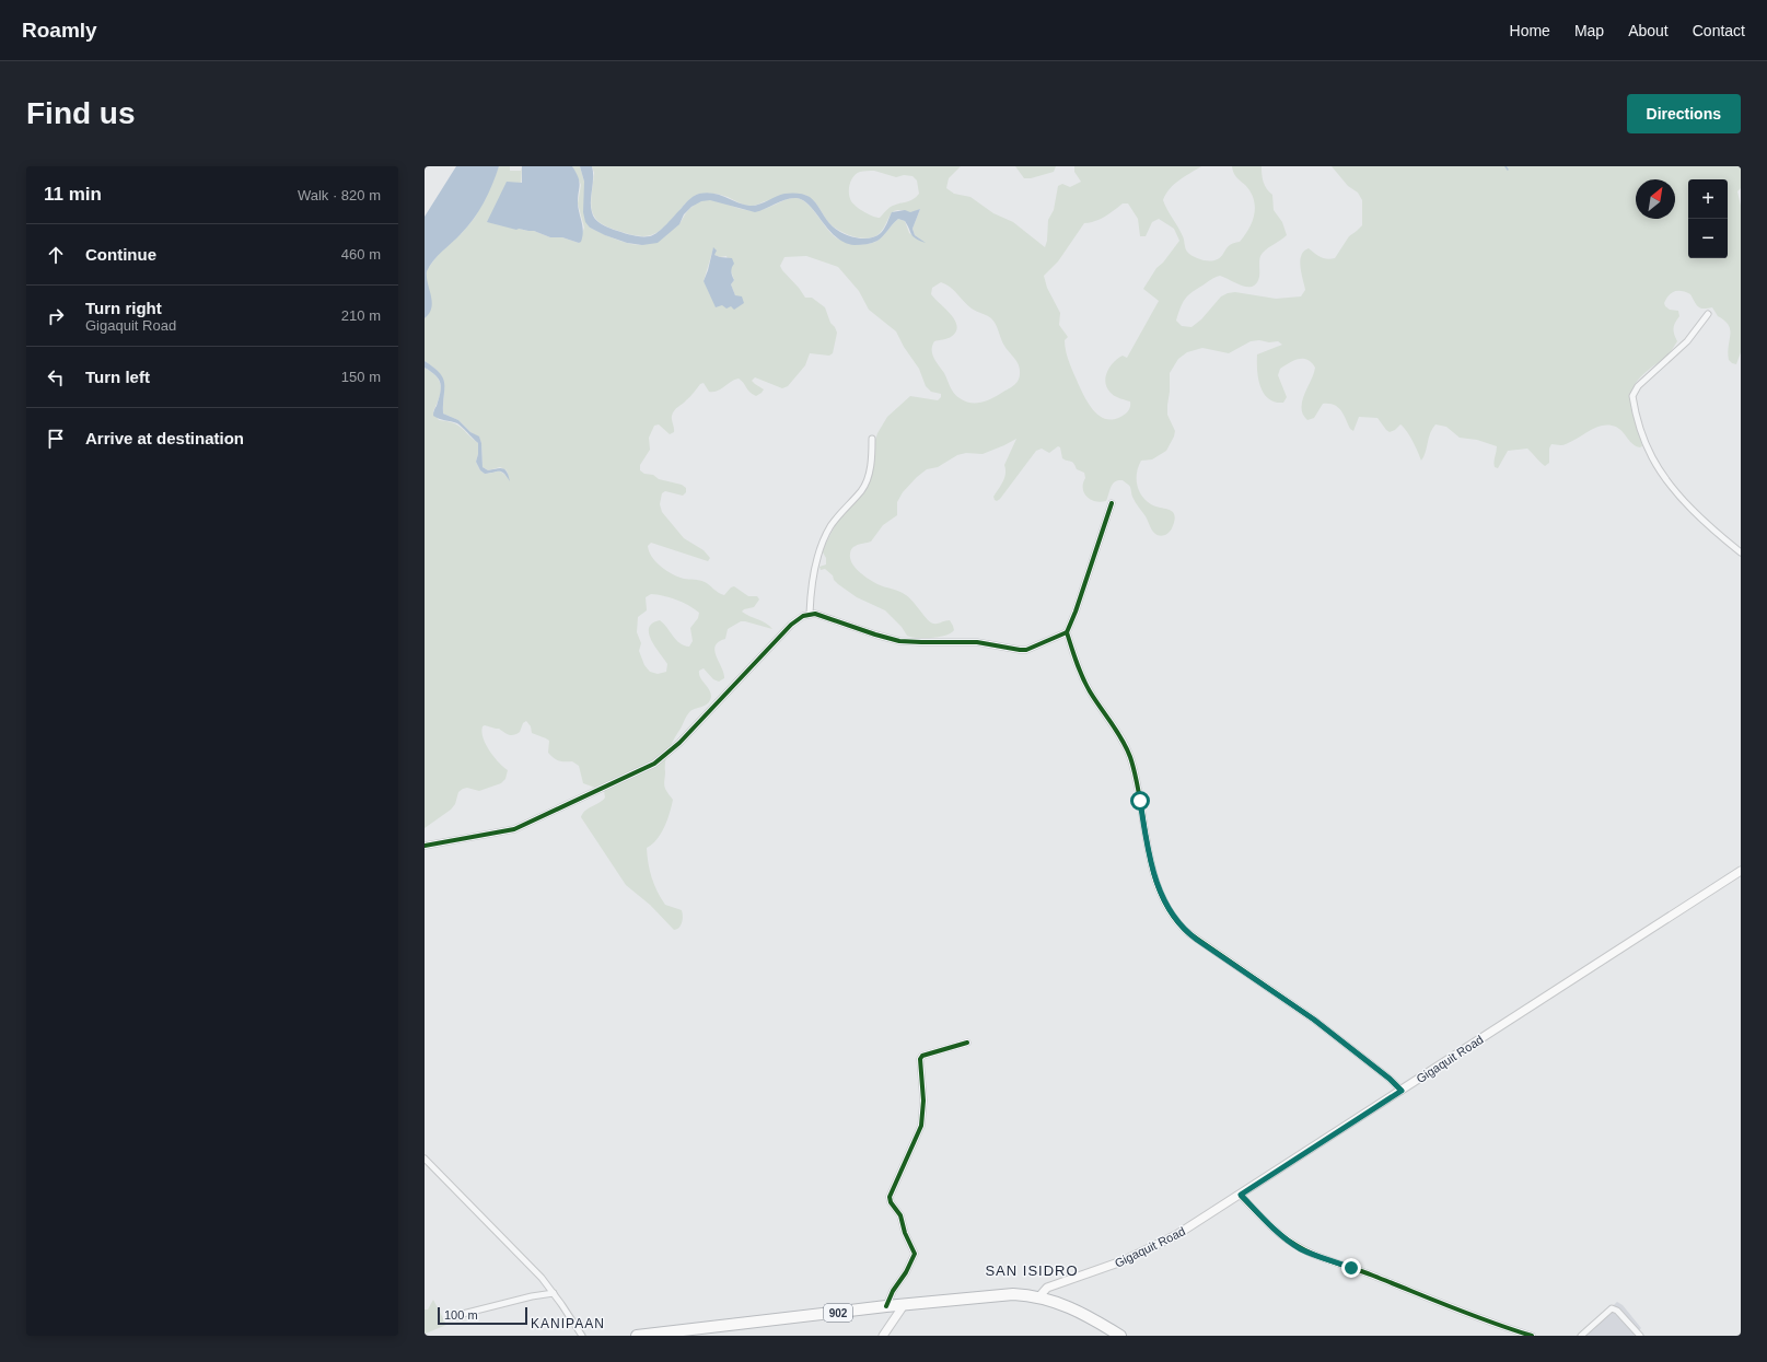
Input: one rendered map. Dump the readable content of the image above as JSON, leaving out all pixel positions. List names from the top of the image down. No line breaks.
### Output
{"streets":{"highway":["902"],"main road":["Gigaquit Road"]},"crossings":[["Gigaquit Road","902"]],"districts":["SAN ISIDRO","KANIPAAN"],"scale_bar":"100 m","north":"top right","page":{"header":"Roamly","nav":["Home","Map","About","Contact"],"buttons":"Directions","title":"Find us","heading":["11 min","Walk · 820 m"],"map_buttons":["+","−"],"list":[["Continue","460 m"],["Turn right","Gigaquit Road","210 m"],["Turn left","150 m"],"Arrive at destination"],"scale":"100 m"}}
